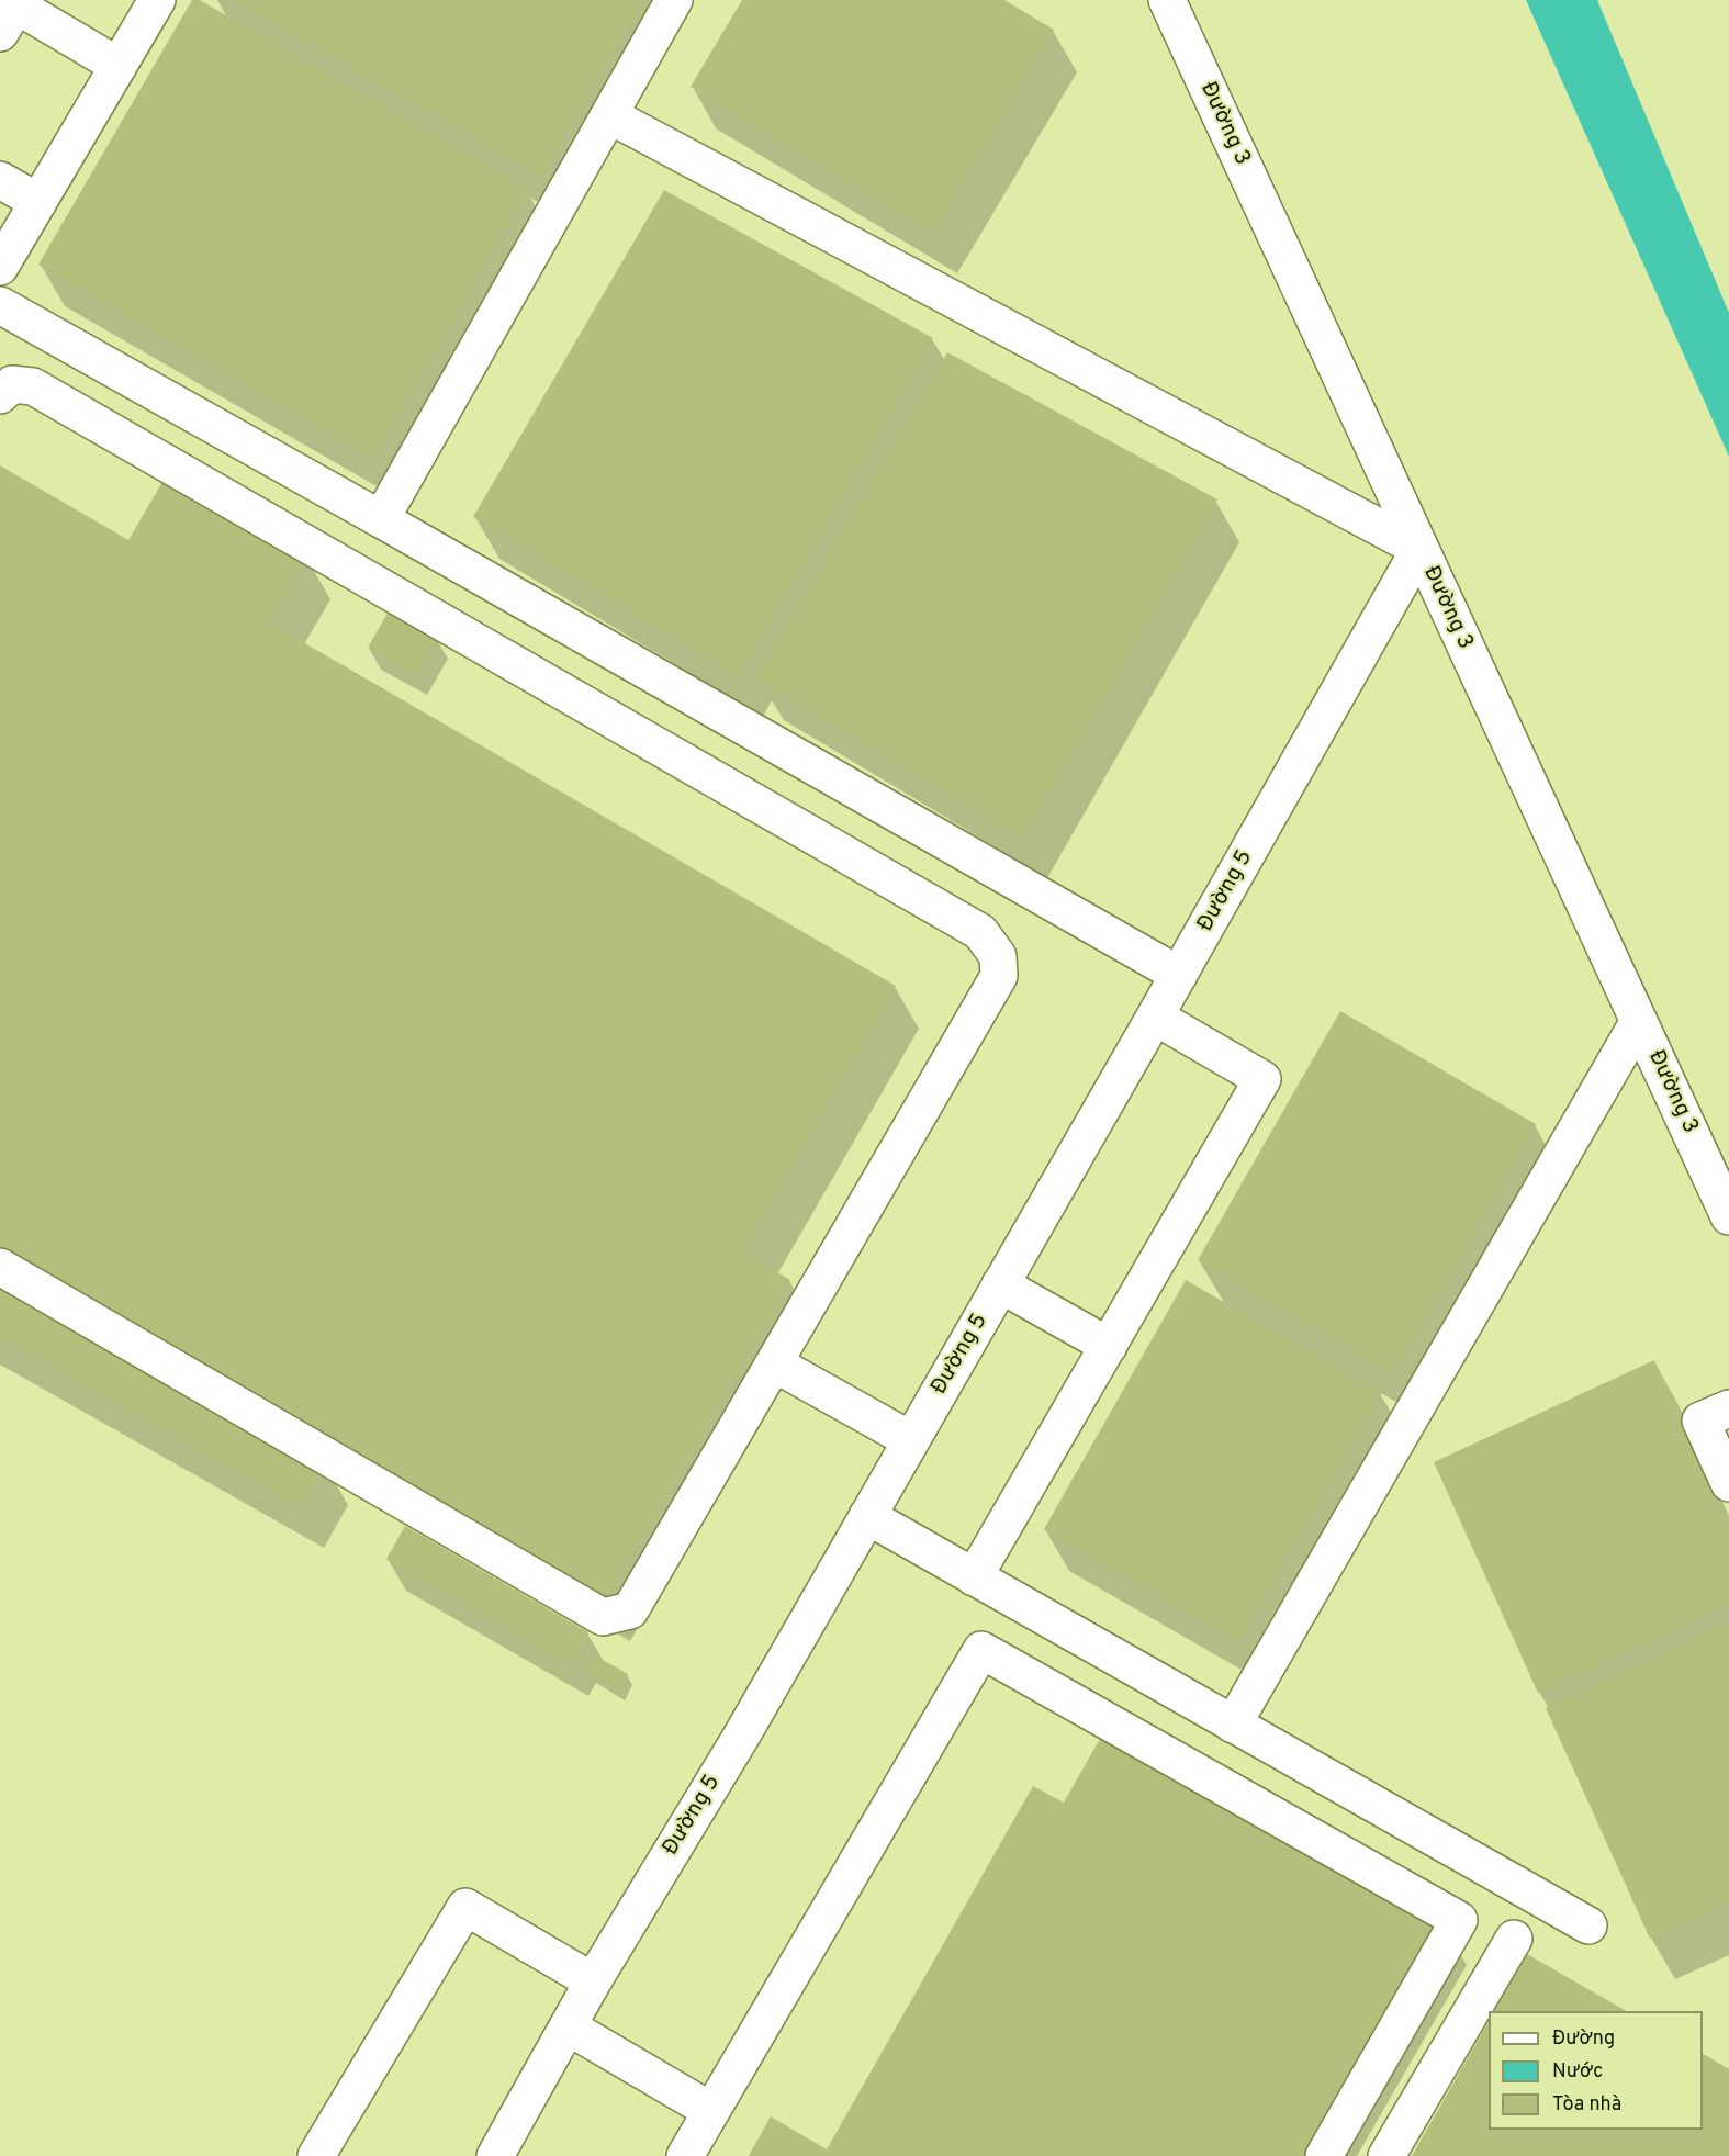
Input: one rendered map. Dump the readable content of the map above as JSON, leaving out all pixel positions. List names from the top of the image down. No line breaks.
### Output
{"streets":{"street":["Đường 3","Đường 5"]},"crossings":[["Đường 3","Đường 5"]],"legend":["Đường","Nước","Tòa nhà"]}
